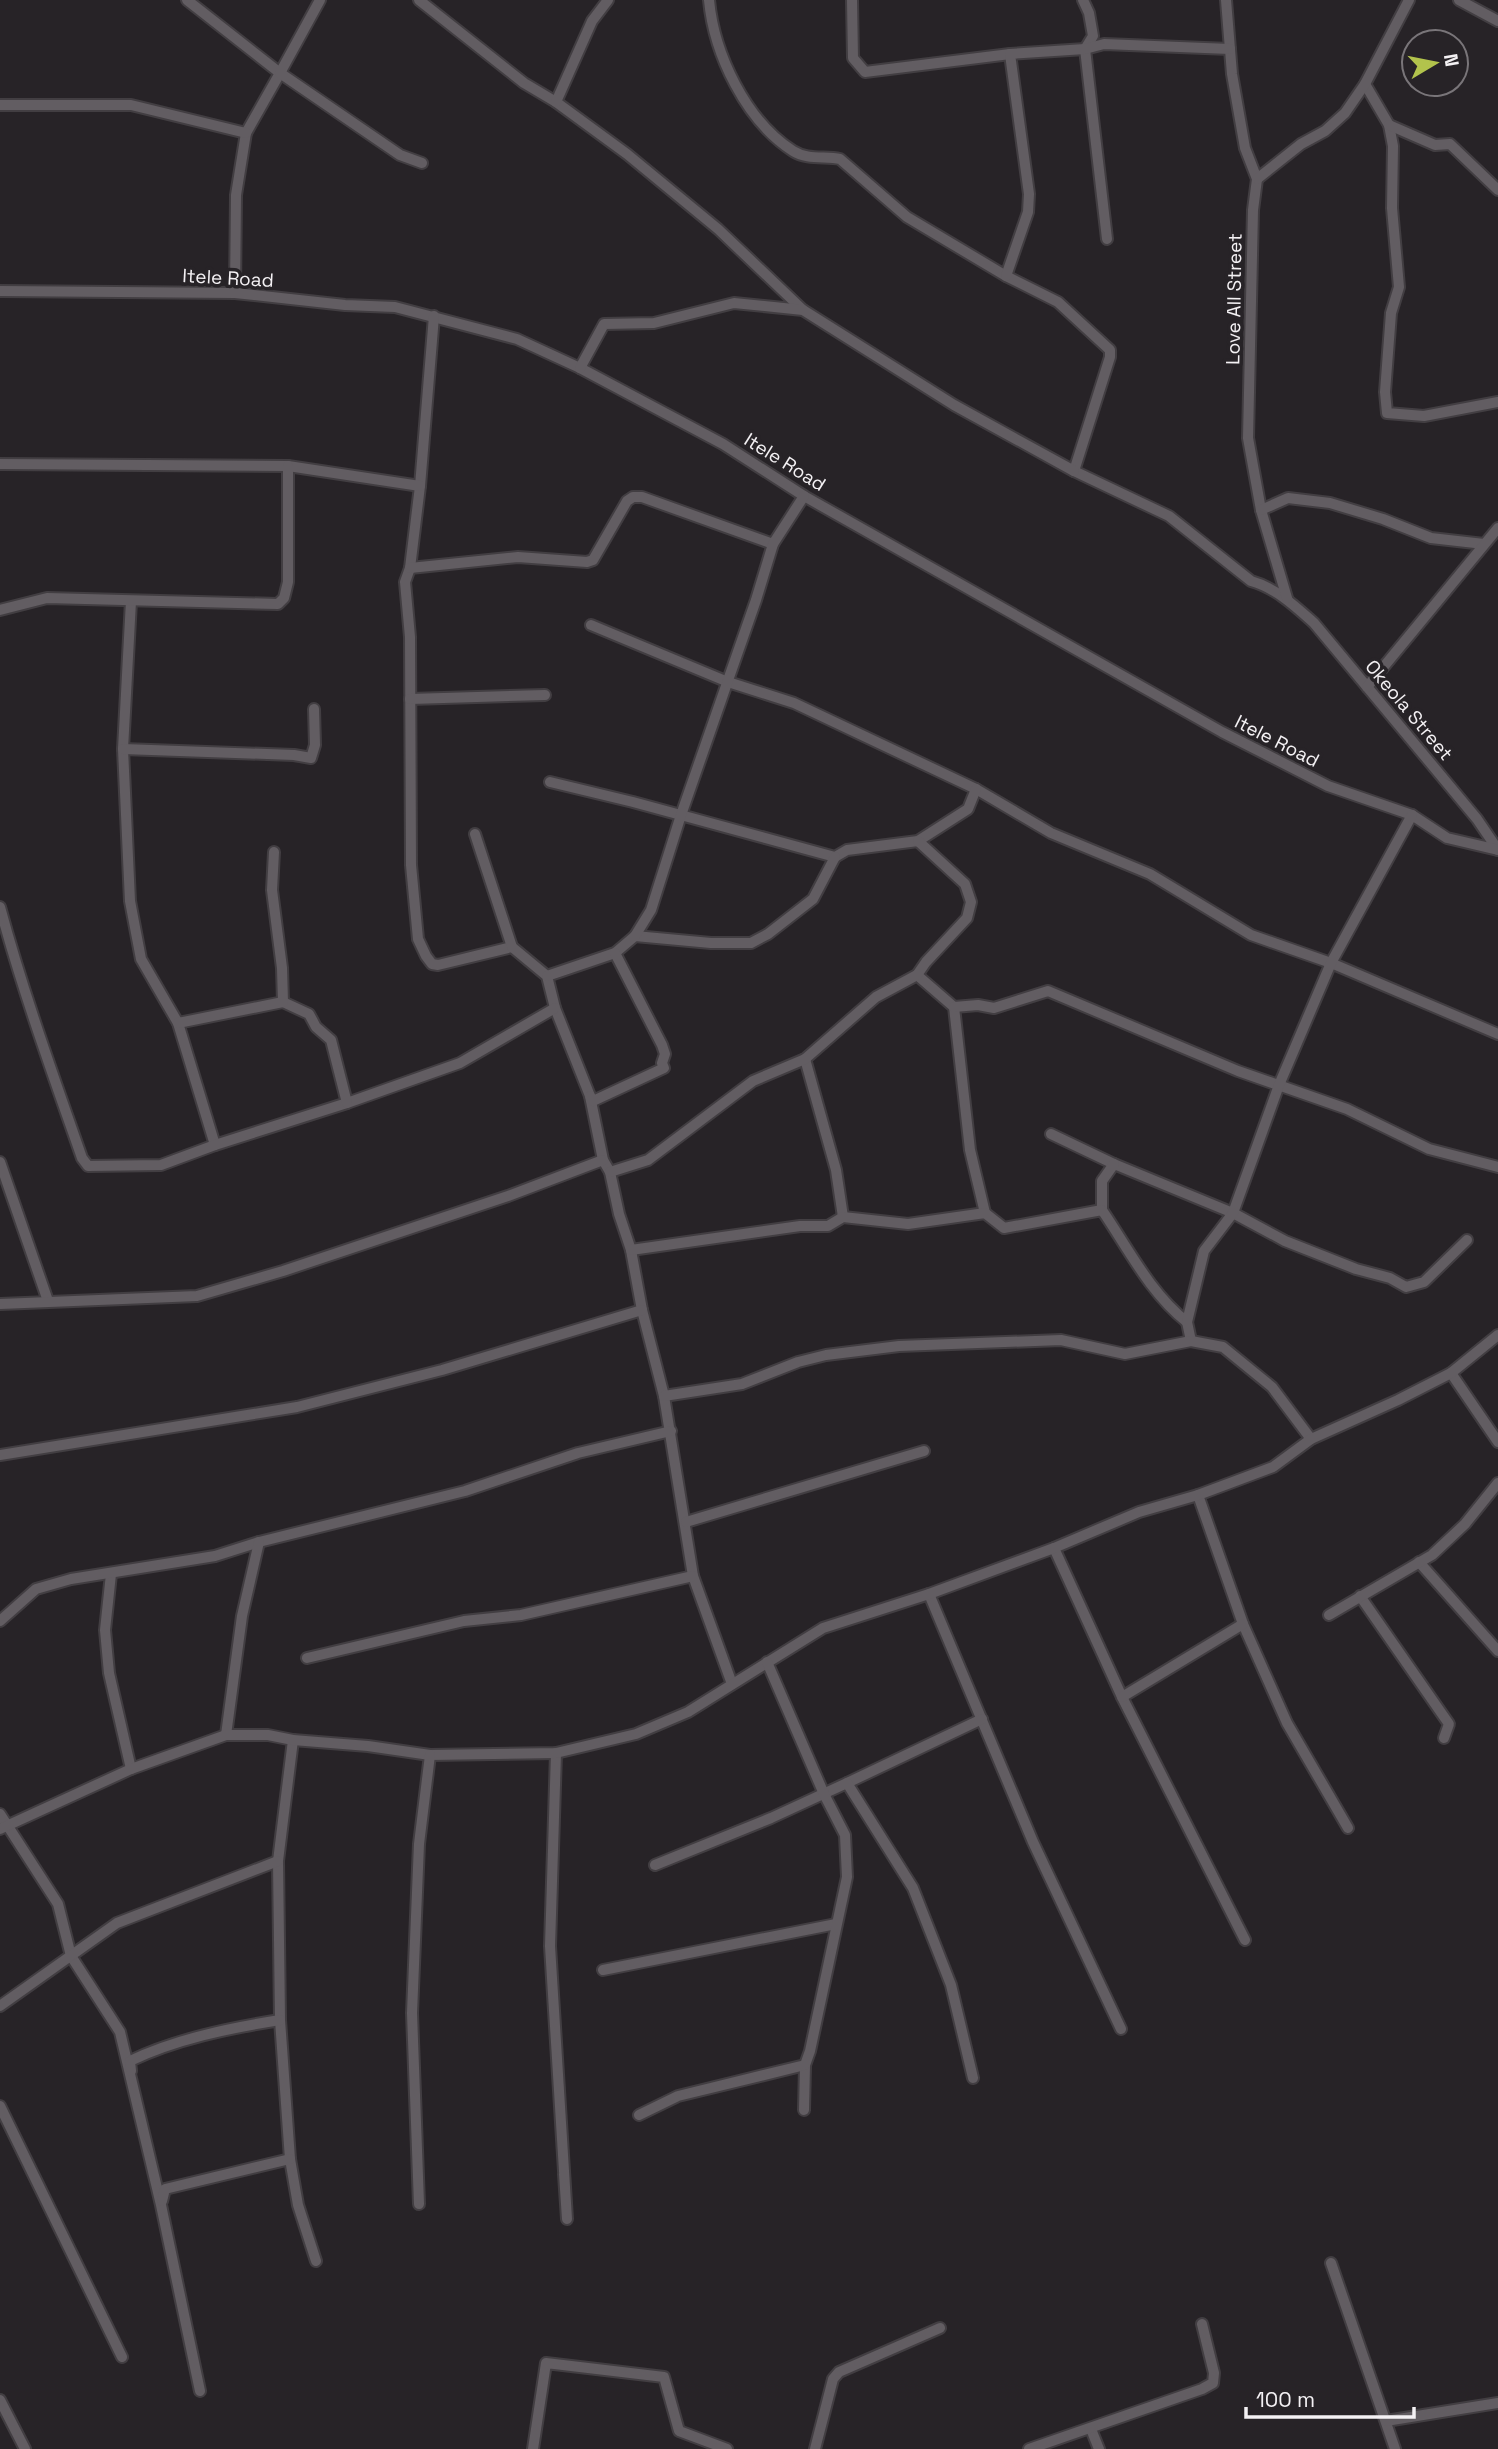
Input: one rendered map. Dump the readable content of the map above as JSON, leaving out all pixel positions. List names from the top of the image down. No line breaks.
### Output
{"streets":{"street":["Itele Road","Love All Street","Okeola Street"]},"crossings":[["Itele Road","Okeola Street"],["Love All Street","Okeola Street"]],"scale_bar":"100 m","north":"right"}
